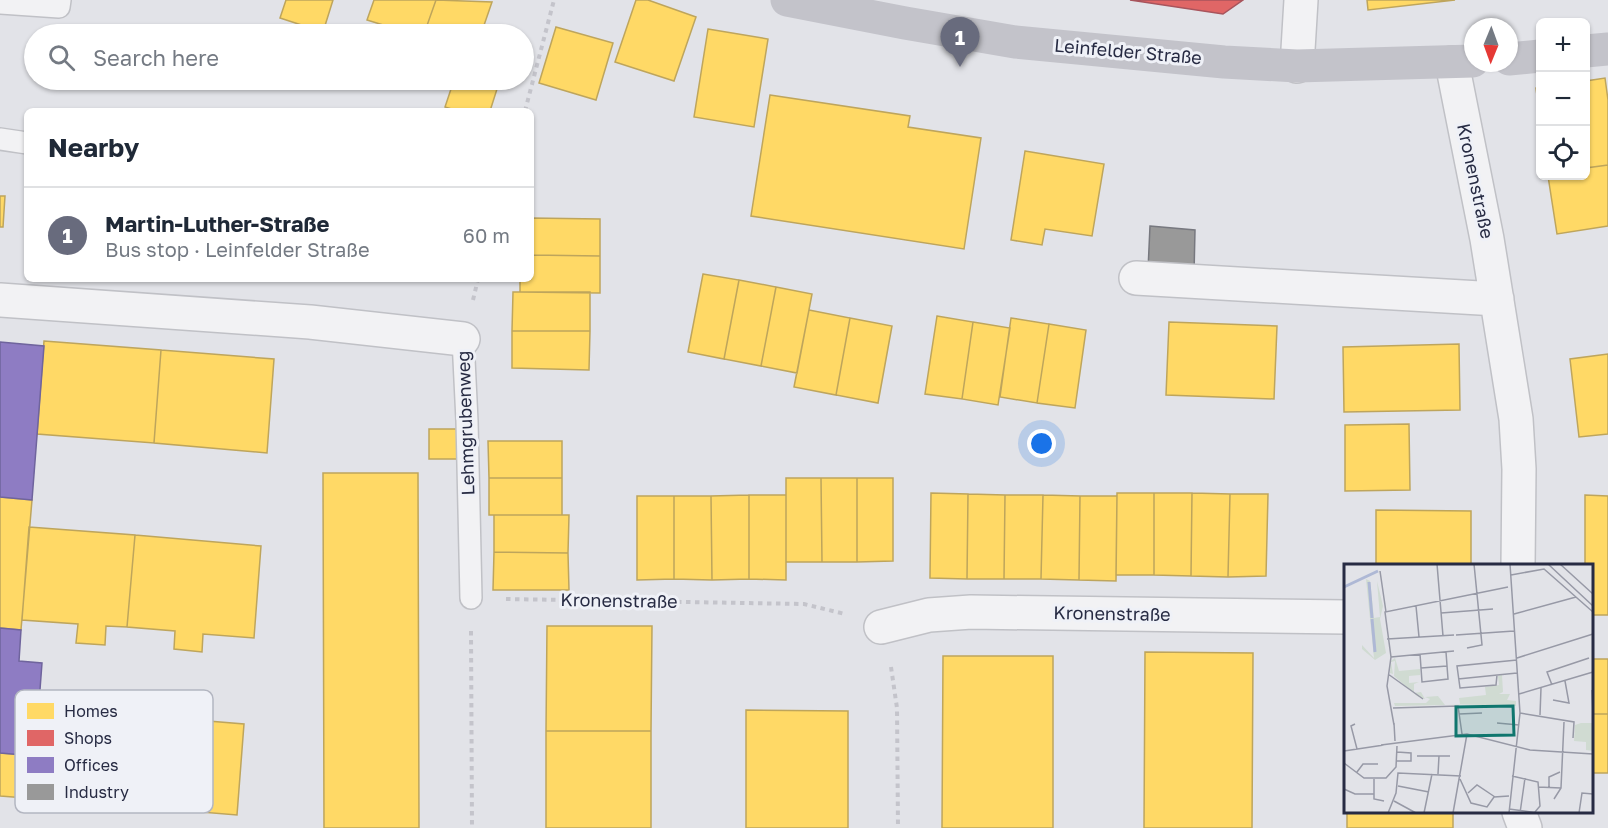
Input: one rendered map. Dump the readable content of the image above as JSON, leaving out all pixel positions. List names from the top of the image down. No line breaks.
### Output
{"streets":{"main road":["Leinfelder Straße"],"street":["Kronenstraße","Lehmgrubenweg"]},"crossings":[["Leinfelder Straße","Kronenstraße"],["Kronenstraße","Lehmgrubenweg"]],"legend":["Homes","Shops","Offices","Industry"],"north":"bottom","page":{"pins":"1","map_buttons":["+","−"],"search":"Search here","heading":"Nearby","list":[{"mark":"1","name":"Martin-Luther-Straße","note":"Bus stop · Leinfelder Straße","value":"60 m"}]}}
